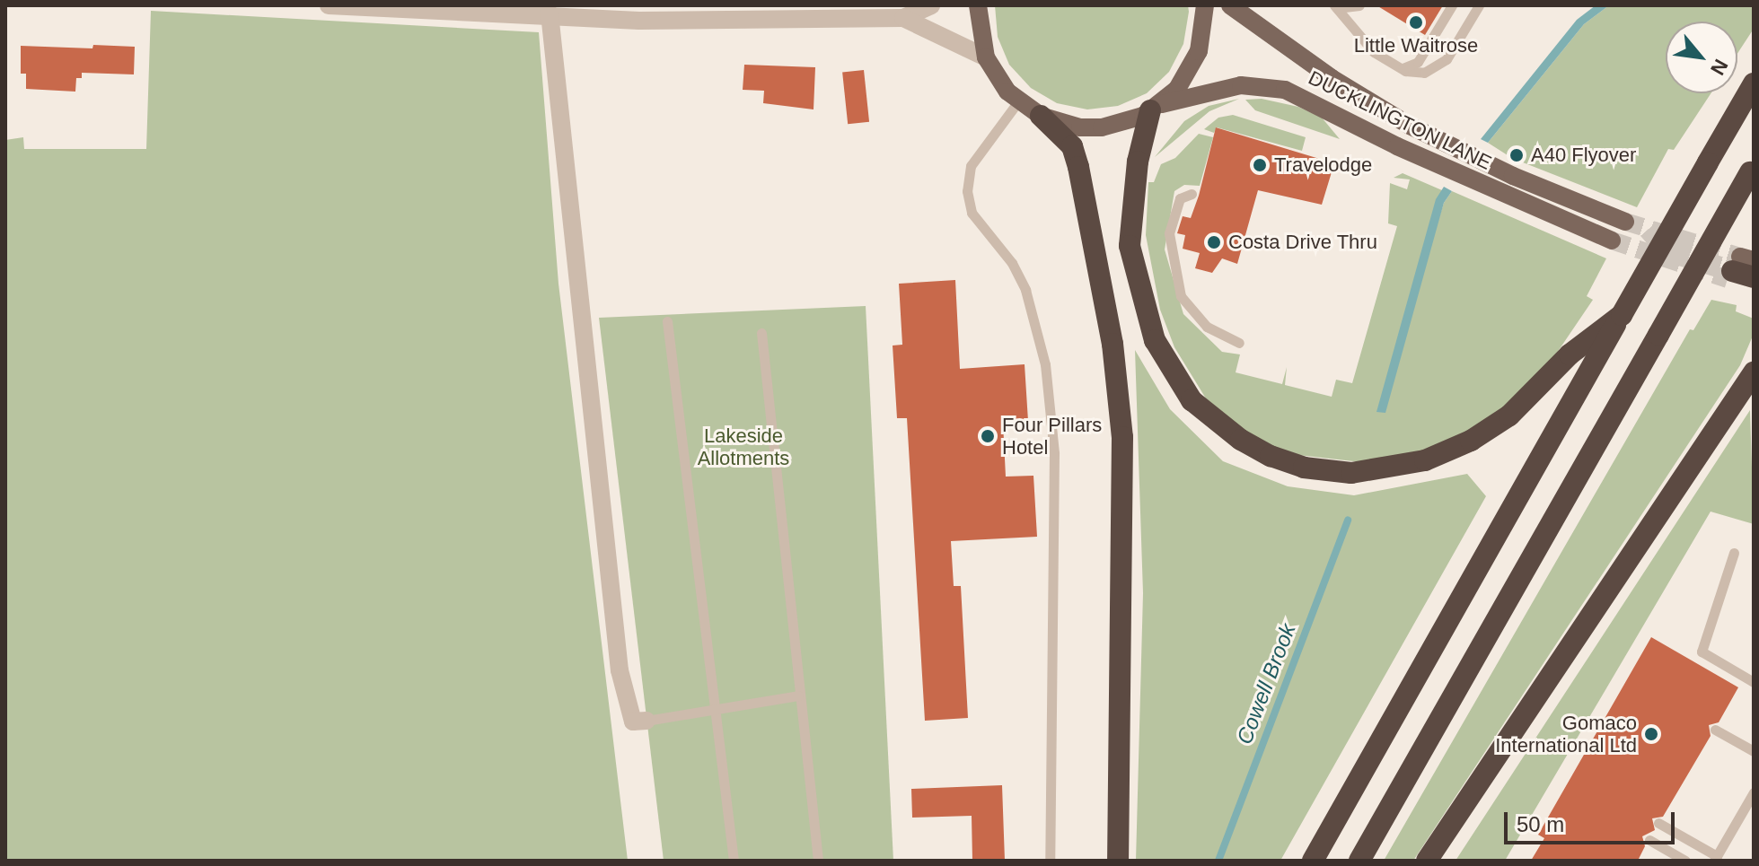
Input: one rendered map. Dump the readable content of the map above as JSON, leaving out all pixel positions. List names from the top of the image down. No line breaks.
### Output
{"streets":{"main road":["DUCKLINGTON LANE"]},"water":["Cowell Brook"],"parks":["Lakeside Allotments"],"places":["Little Waitrose","A40 Flyover","Travelodge","Costa Drive Thru","Four Pillars Hotel","Gomaco International Ltd"],"scale_bar":"50 m","north":"bottom right"}
